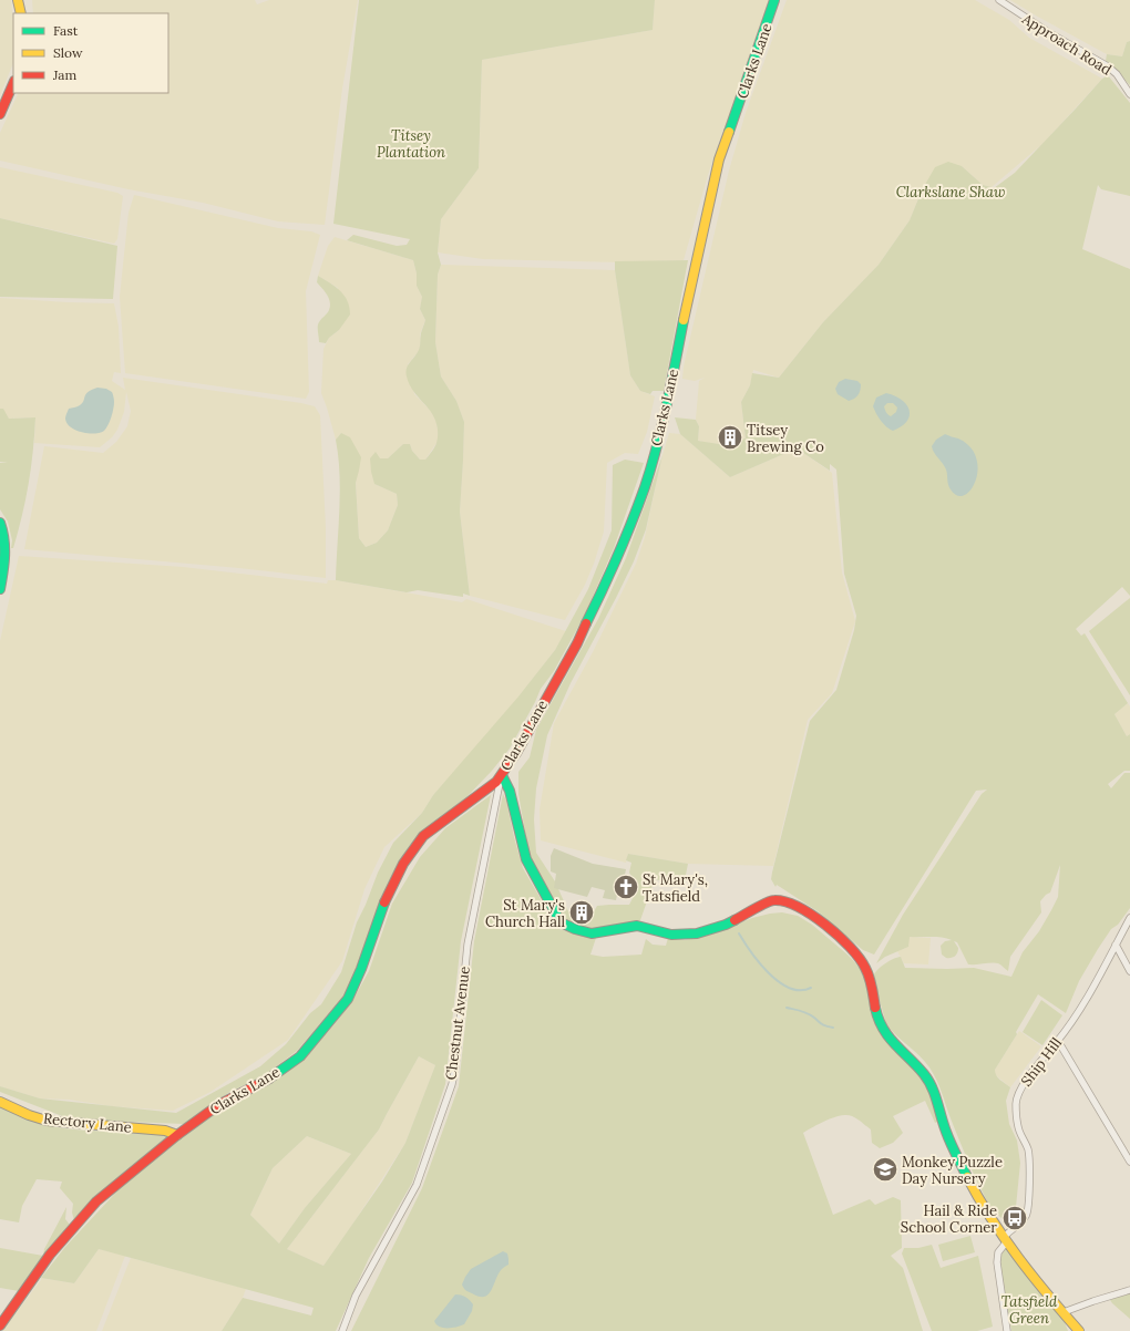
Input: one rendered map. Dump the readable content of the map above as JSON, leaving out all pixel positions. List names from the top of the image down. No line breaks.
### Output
{"streets":{"main road":["Clarks Lane","Rectory Lane"],"street":["Approach Road","Chestnut Avenue","Ship Hill"]},"crossings":[["Clarks Lane","Chestnut Avenue"],["Clarks Lane","Rectory Lane"]],"parks":["Titsey Plantation","Clarkslane Shaw","Tatsfield Green"],"places":{"building":["Titsey Brewing Co","St Mary's Church Hall"],"church":["St Mary's, Tatsfield"],"school or university":["Monkey Puzzle Day Nursery"],"bus stop":["Hail & Ride School Corner"]},"legend":["Fast","Slow","Jam"]}
